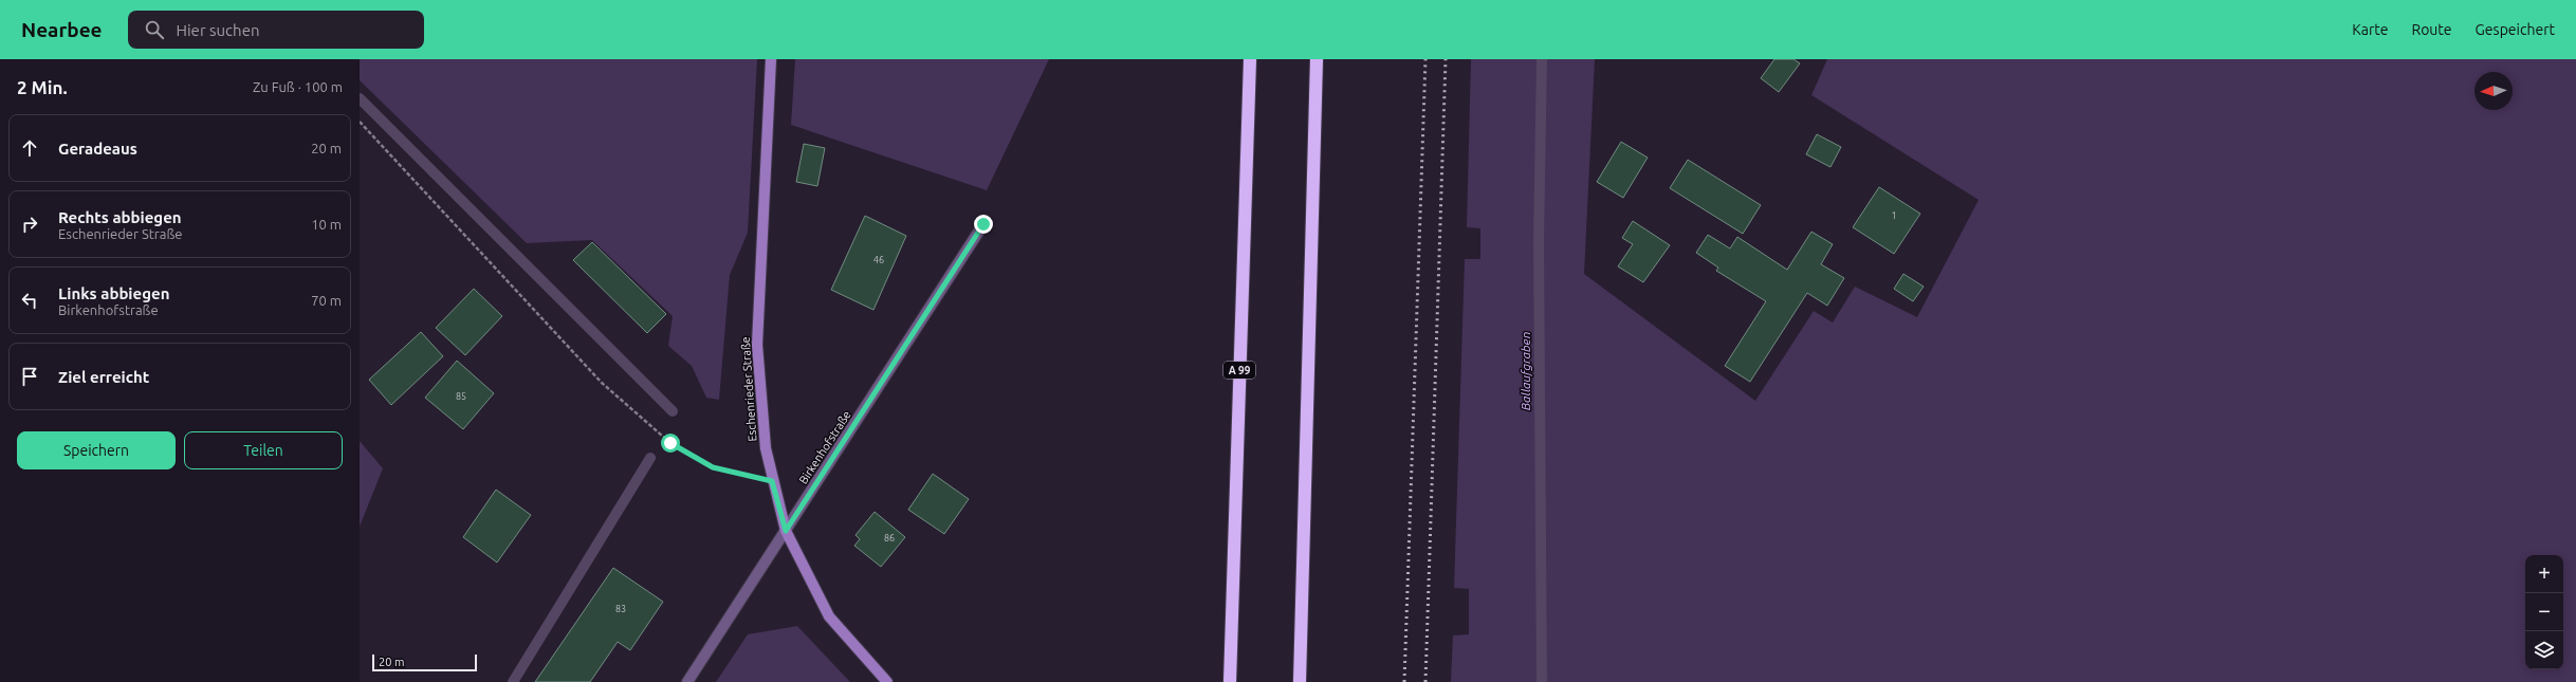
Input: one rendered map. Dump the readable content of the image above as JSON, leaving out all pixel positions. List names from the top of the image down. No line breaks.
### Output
{"streets":{"highway":["A 99"],"street":["Eschenrieder Straße","Birkenhofstraße"]},"crossings":[["Eschenrieder Straße","Birkenhofstraße"]],"water":["Ballaufgraben"],"house_numbers":["1","46","85","86","83"],"scale_bar":"20 m","north":"left","page":{"header":"Nearbee","search":"Hier suchen","nav":["Karte","Route","Gespeichert"],"heading":["2 Min.","Zu Fuß · 100 m"],"list":[["Geradeaus","20 m"],["Rechts abbiegen","Eschenrieder Straße","10 m"],["Links abbiegen","Birkenhofstraße","70 m"],"Ziel erreicht"],"buttons":["Speichern","Teilen"],"map_buttons":["+","−"],"scale":"20 m"}}
